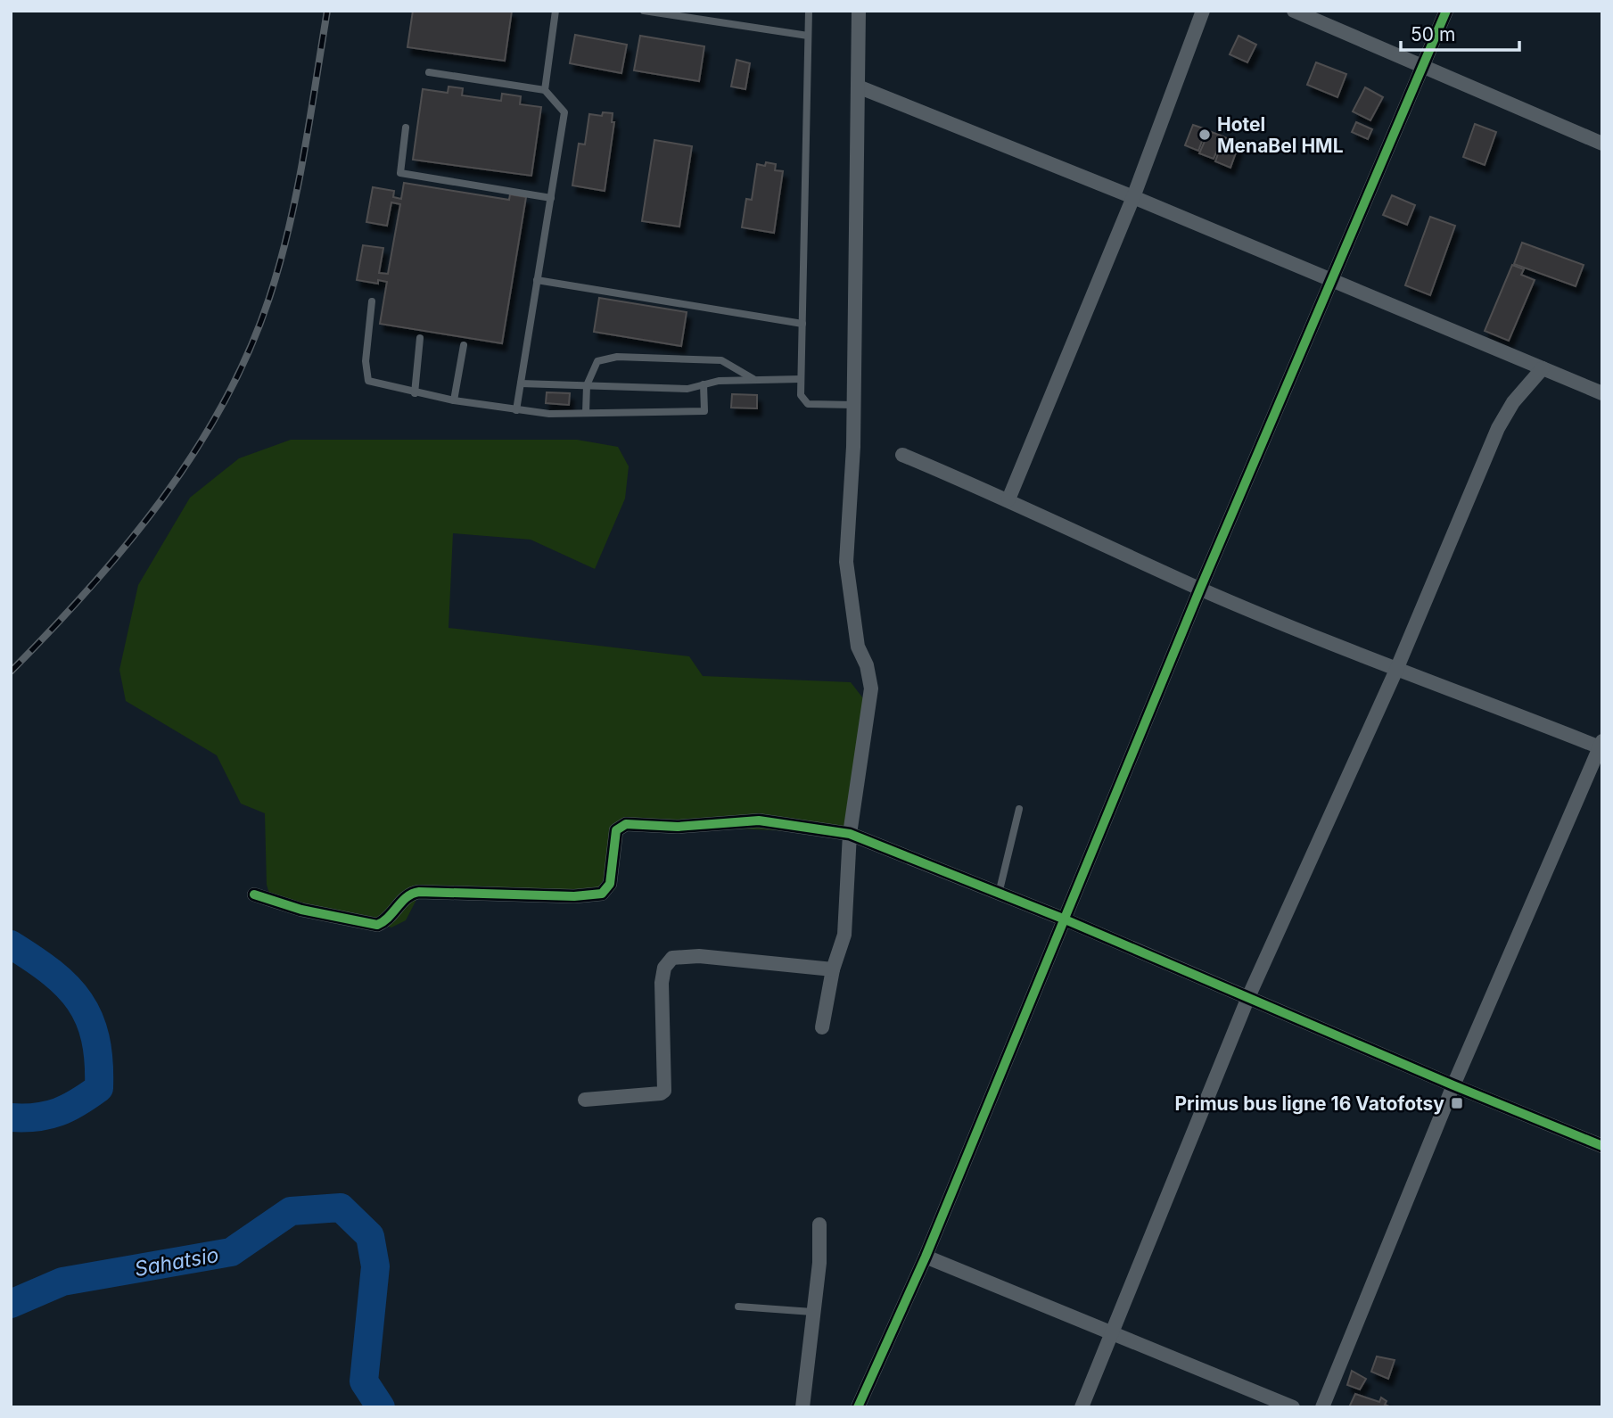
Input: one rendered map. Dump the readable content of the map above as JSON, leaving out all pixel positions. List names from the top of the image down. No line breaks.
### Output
{"water":["Sahatsio"],"places":{"other":["Hotel MenaBel HML"],"transit":["Primus bus ligne 16 Vatofotsy"]},"scale_bar":"50 m"}
